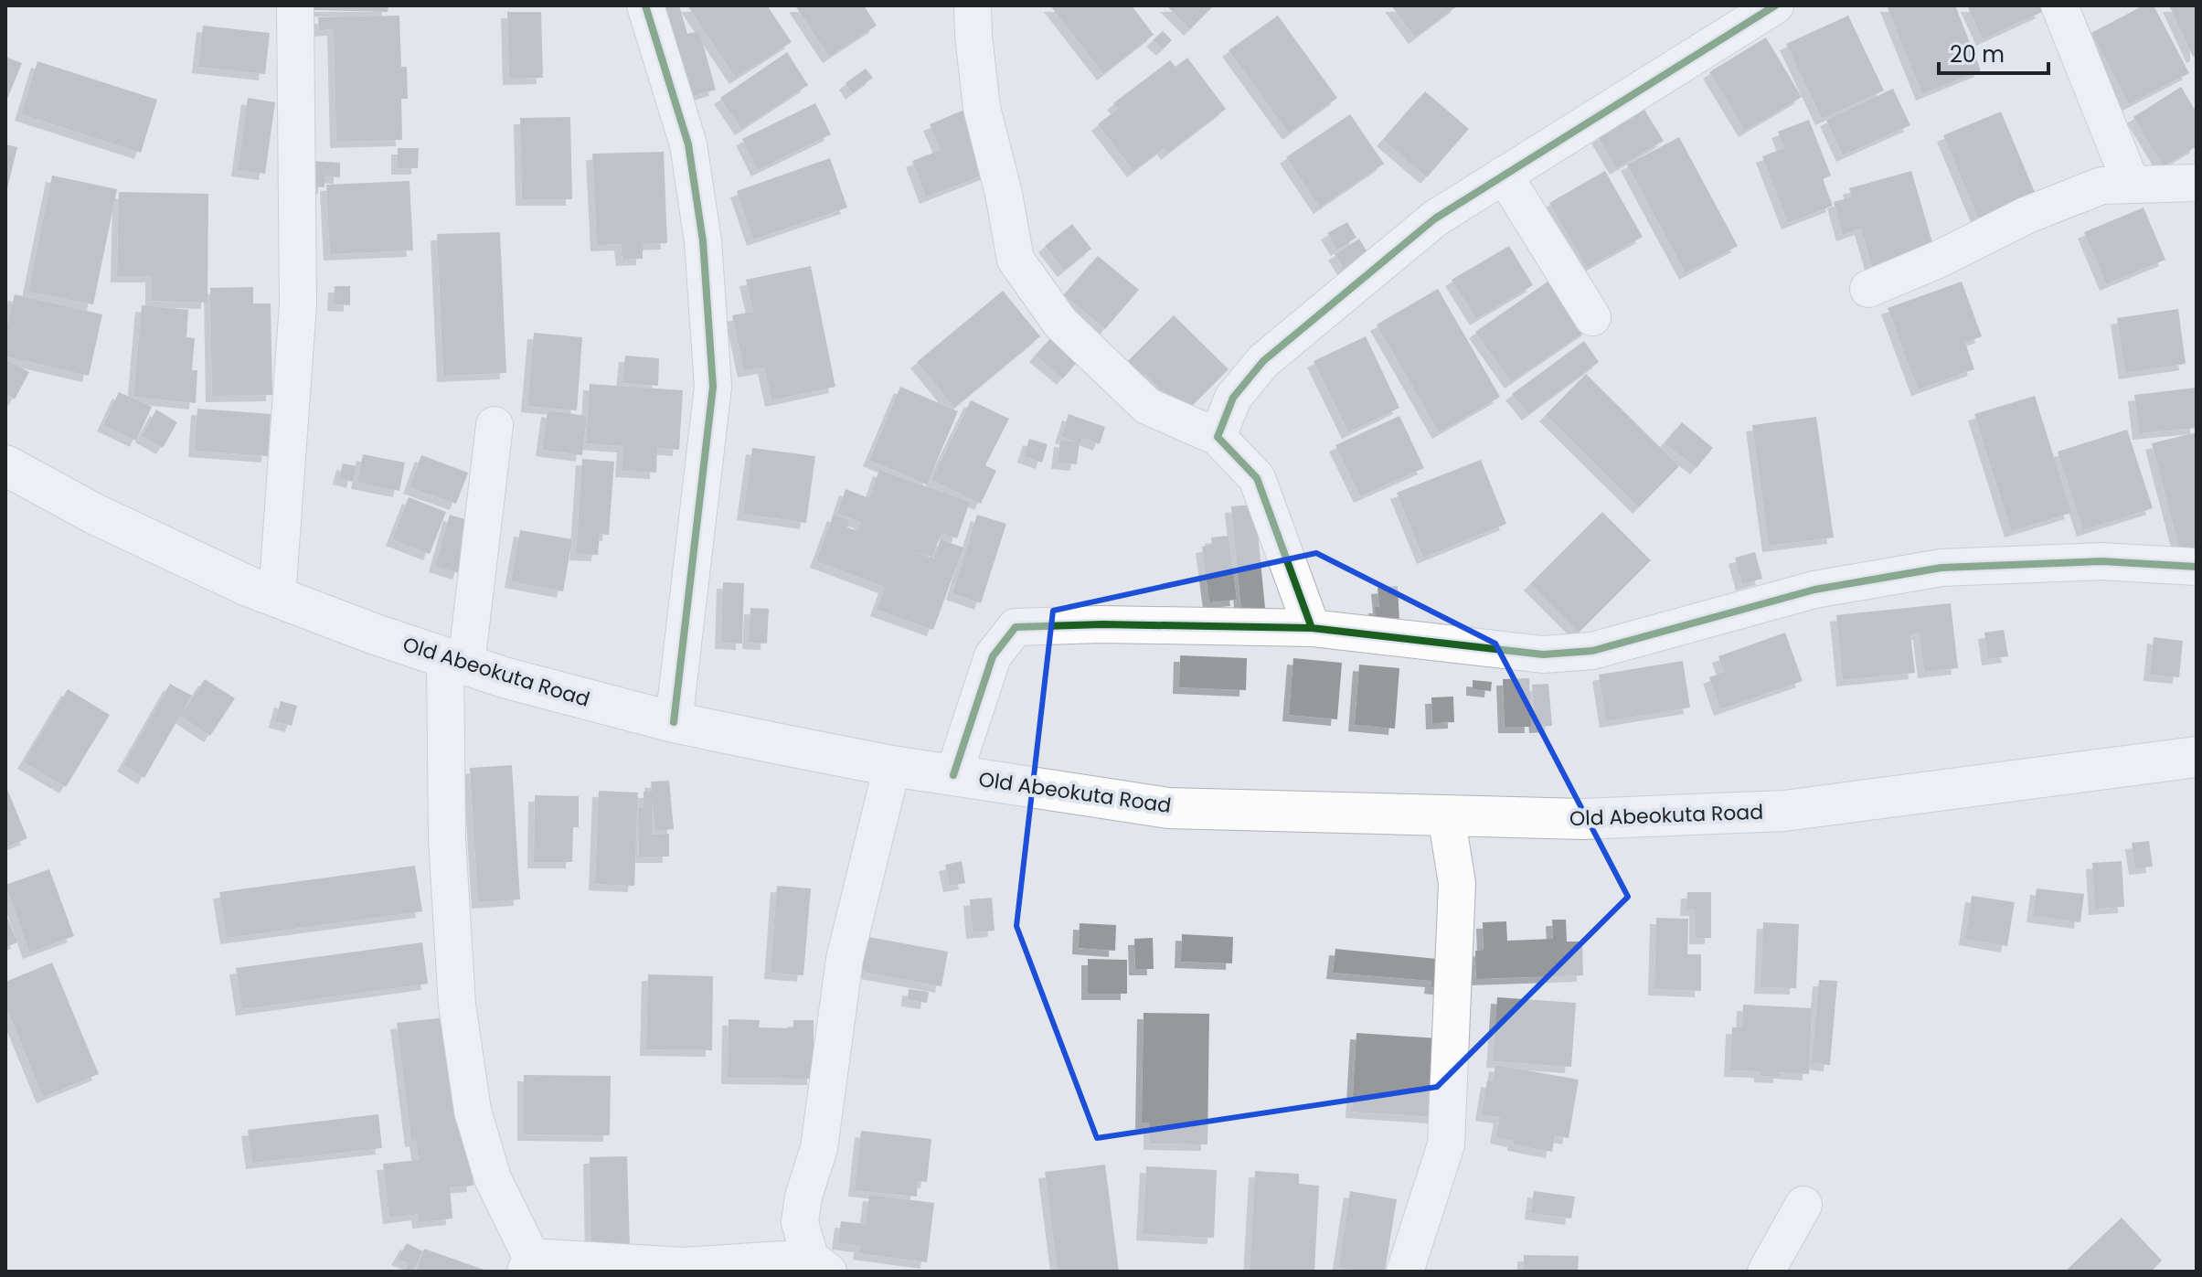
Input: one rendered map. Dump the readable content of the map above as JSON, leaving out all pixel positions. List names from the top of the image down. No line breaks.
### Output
{"streets":{"highway":["Old Abeokuta Road"]},"scale_bar":"20 m"}
